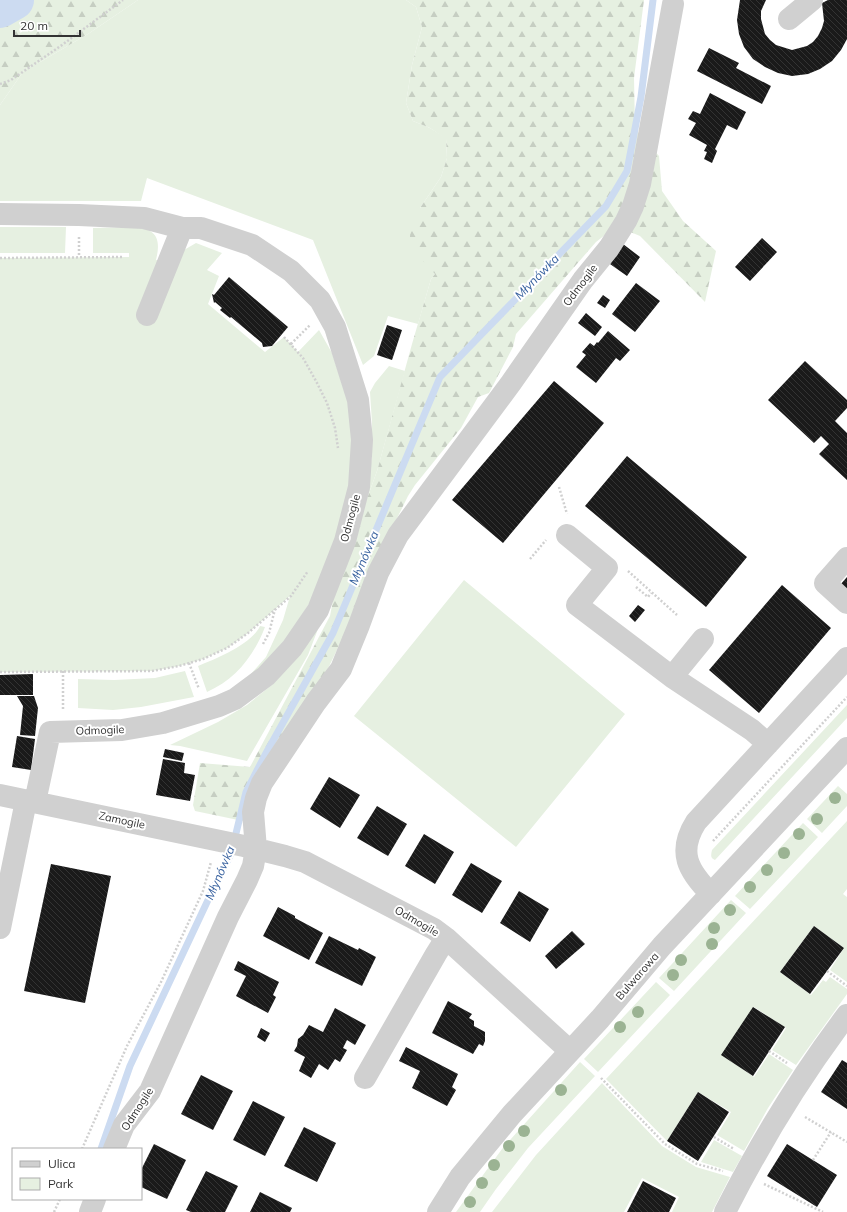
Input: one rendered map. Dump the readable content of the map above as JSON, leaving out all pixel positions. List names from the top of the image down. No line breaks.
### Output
{"streets":{"street":["Odmogile","Zamogile","Bulwarowa"]},"crossings":[["Odmogile","Zamogile"],["Odmogile","Bulwarowa"]],"water":["Młynówka"],"legend":["Ulica","Park"],"scale_bar":"20 m"}
